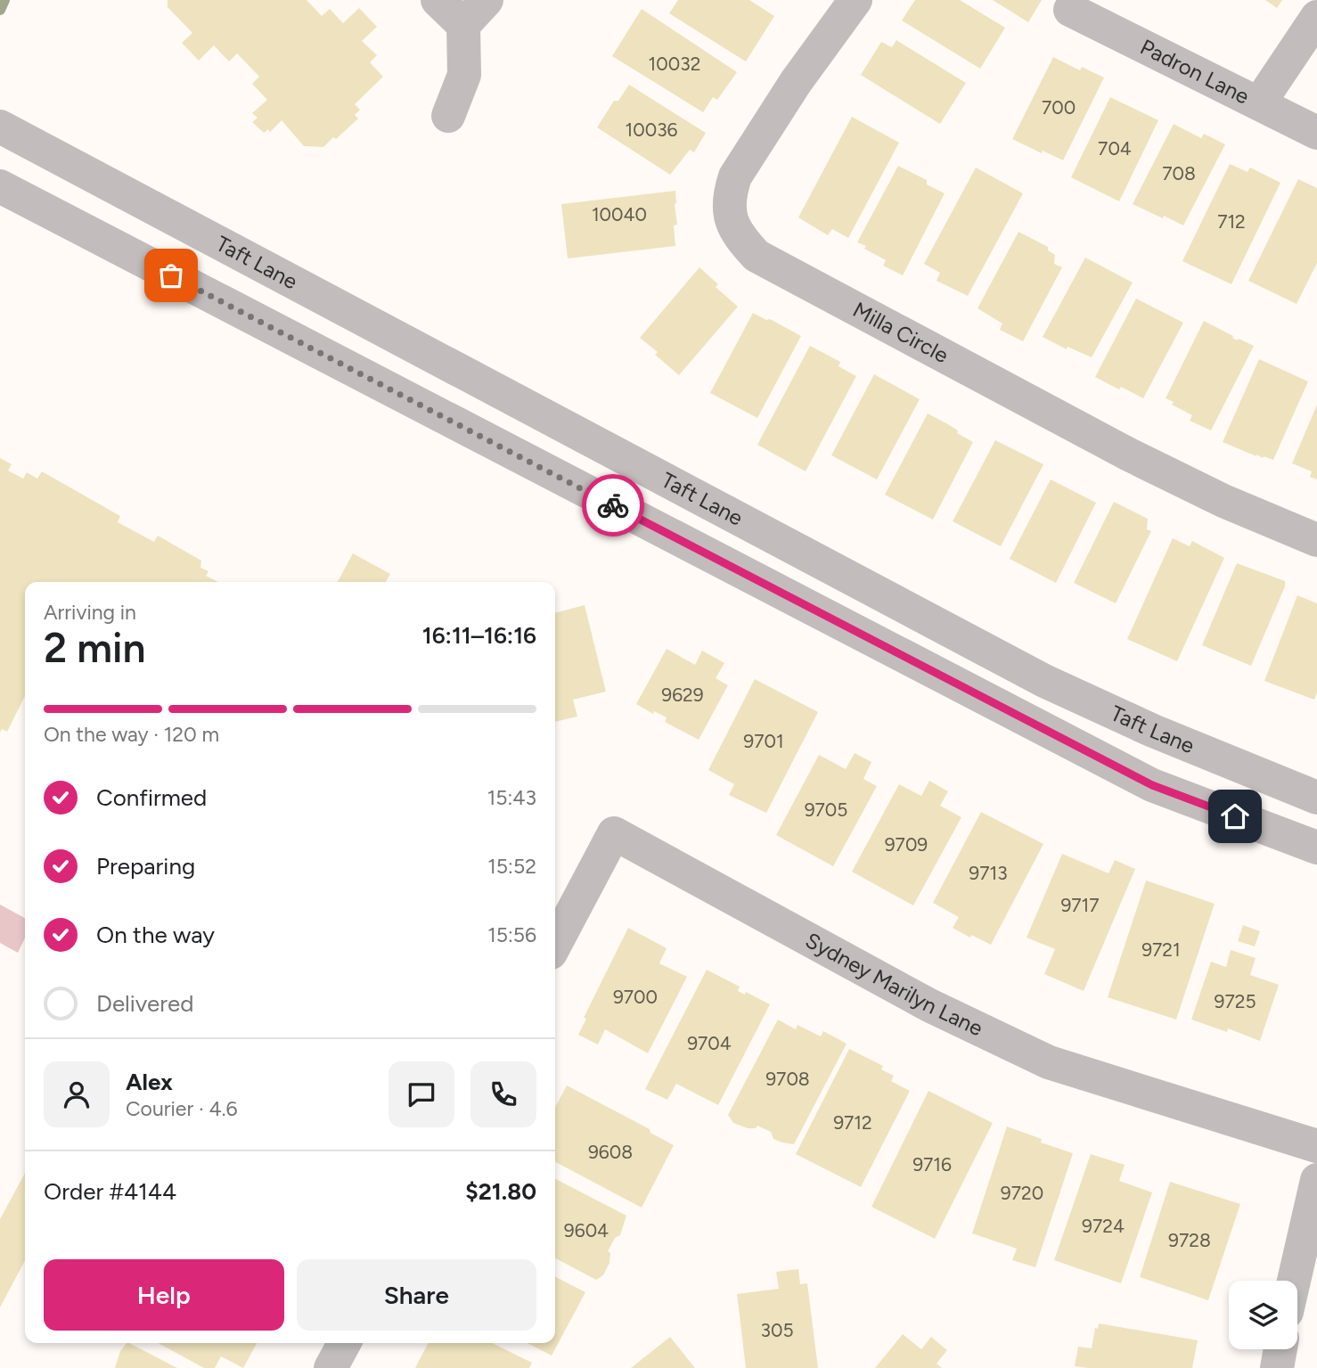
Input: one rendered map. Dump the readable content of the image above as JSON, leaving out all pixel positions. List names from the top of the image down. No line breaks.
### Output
{"streets":{"street":["Padron Lane","Taft Lane","Milla Circle","Sydney Marilyn Lane"]},"house_numbers":["10032","700","10036","704","708","10040","712","9629","9701","9705","9709","9713","9717","9721","9700","9725","9704","9708","9712","9608","9716","9720","9724","9604","9728","305"],"page":{"heading":["2 min","Arriving in","16:11–16:16"],"panel":["Alex","Courier · 4.6","Order #4144","$21.80"],"bar":"On the way · 120 m","list":[["Confirmed","15:43"],["Preparing","15:52"],["On the way","15:56"],"Delivered"],"buttons":["Help","Share"]}}
